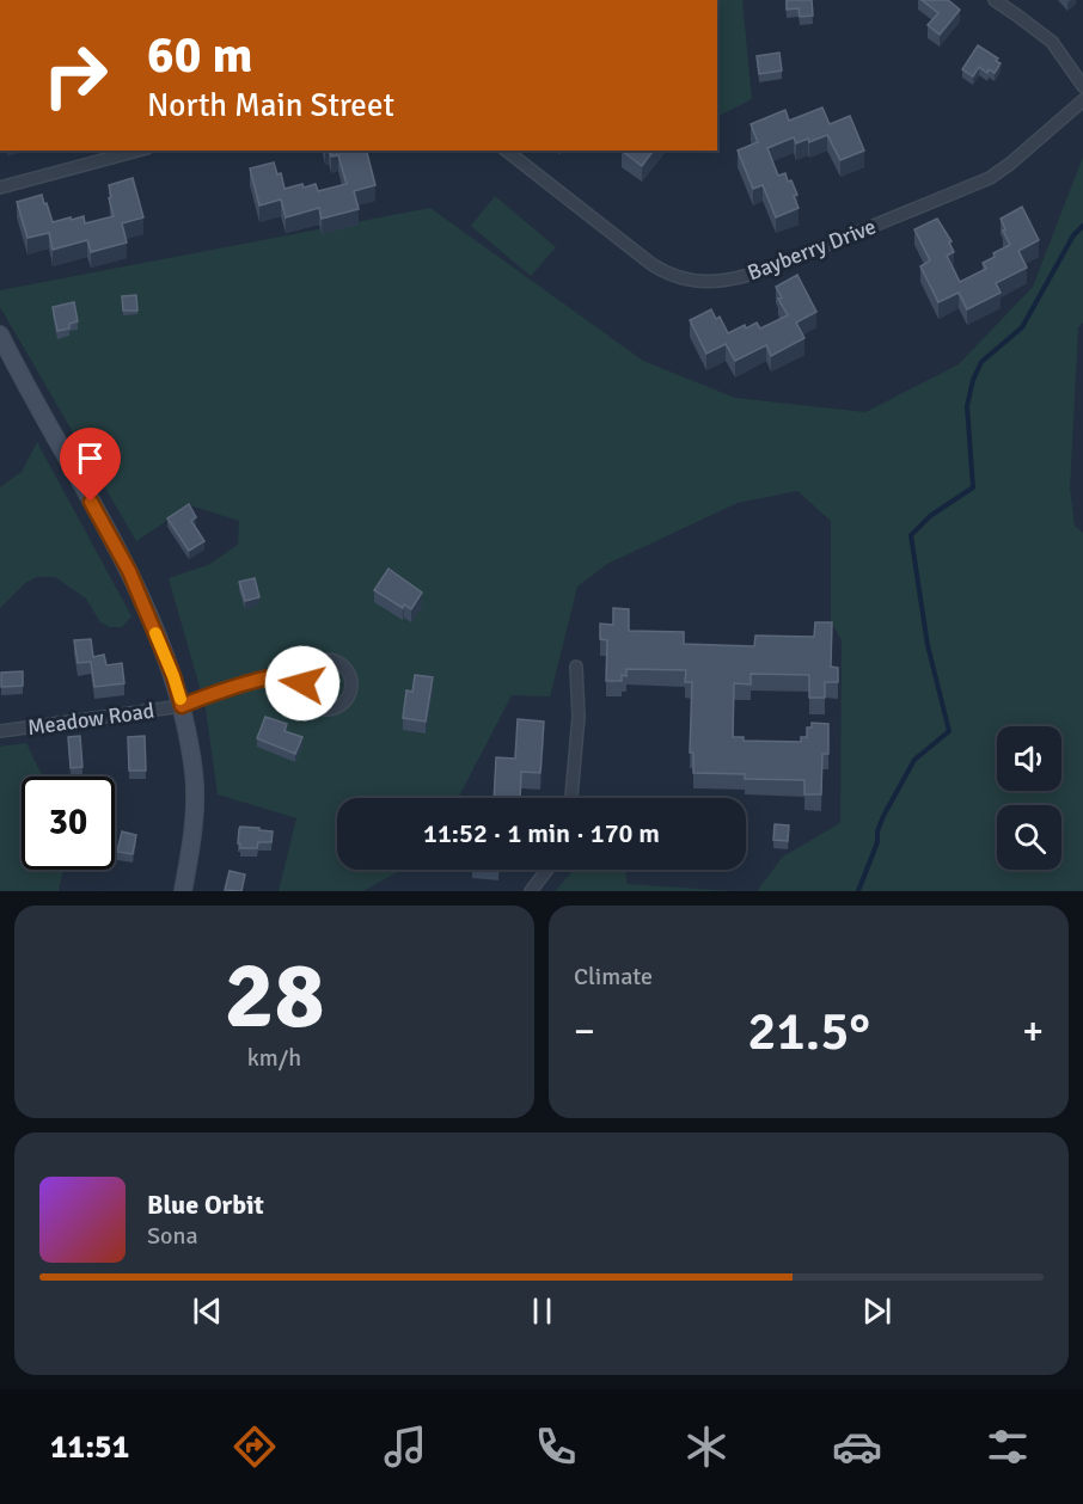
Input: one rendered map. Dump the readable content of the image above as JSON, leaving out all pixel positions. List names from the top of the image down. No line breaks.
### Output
{"streets":{"street":["Bayberry Drive","Meadow Road"]},"page":{"turn":["60 m","North Main Street"],"limit":"30","trip":"11:52 · 1 min · 170 m","tile":[["28","km/h"],"Climate"],"heat":["−","21.5°","+"],"song":["Blue Orbit","Sona"],"tabs":"11:51"}}
